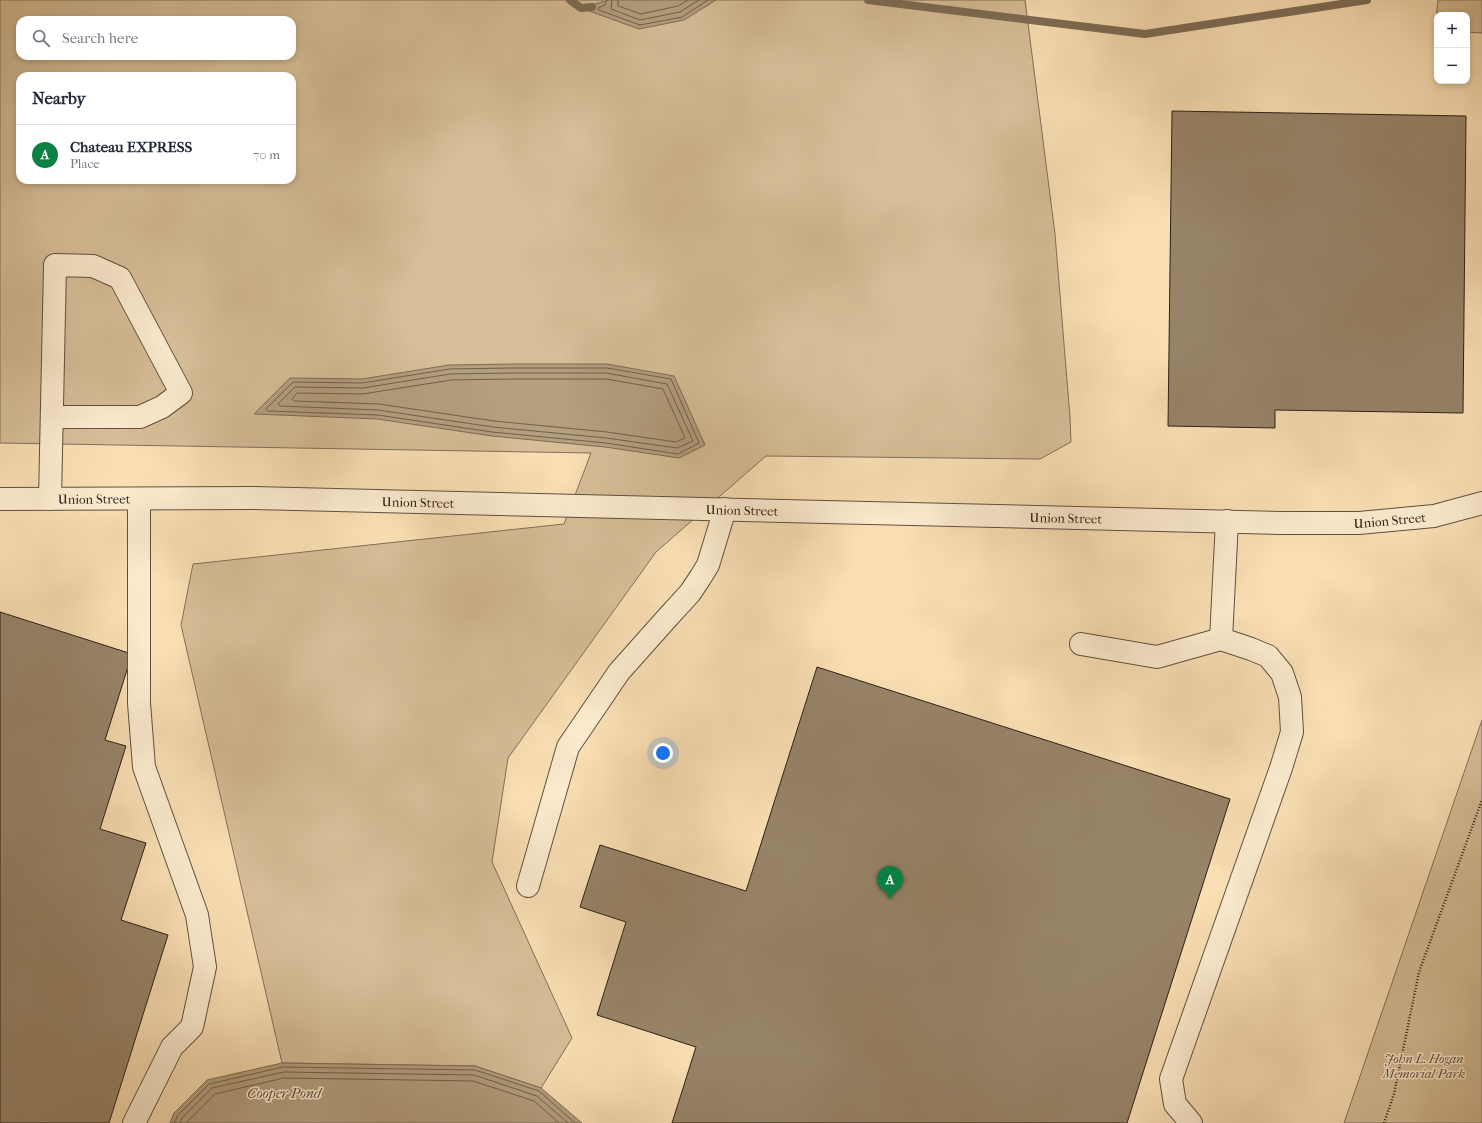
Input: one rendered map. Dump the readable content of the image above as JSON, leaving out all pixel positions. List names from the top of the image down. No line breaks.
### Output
{"streets":{"street":["Union Street"]},"water":["Cooper Pond"],"parks":["John L. Hogan Memorial Park"],"page":{"map_buttons":["+","−"],"search":"Search here","heading":"Nearby","list":[{"mark":"A","name":"Chateau EXPRESS","note":"Place","value":"70 m"}],"pins":"A"}}
